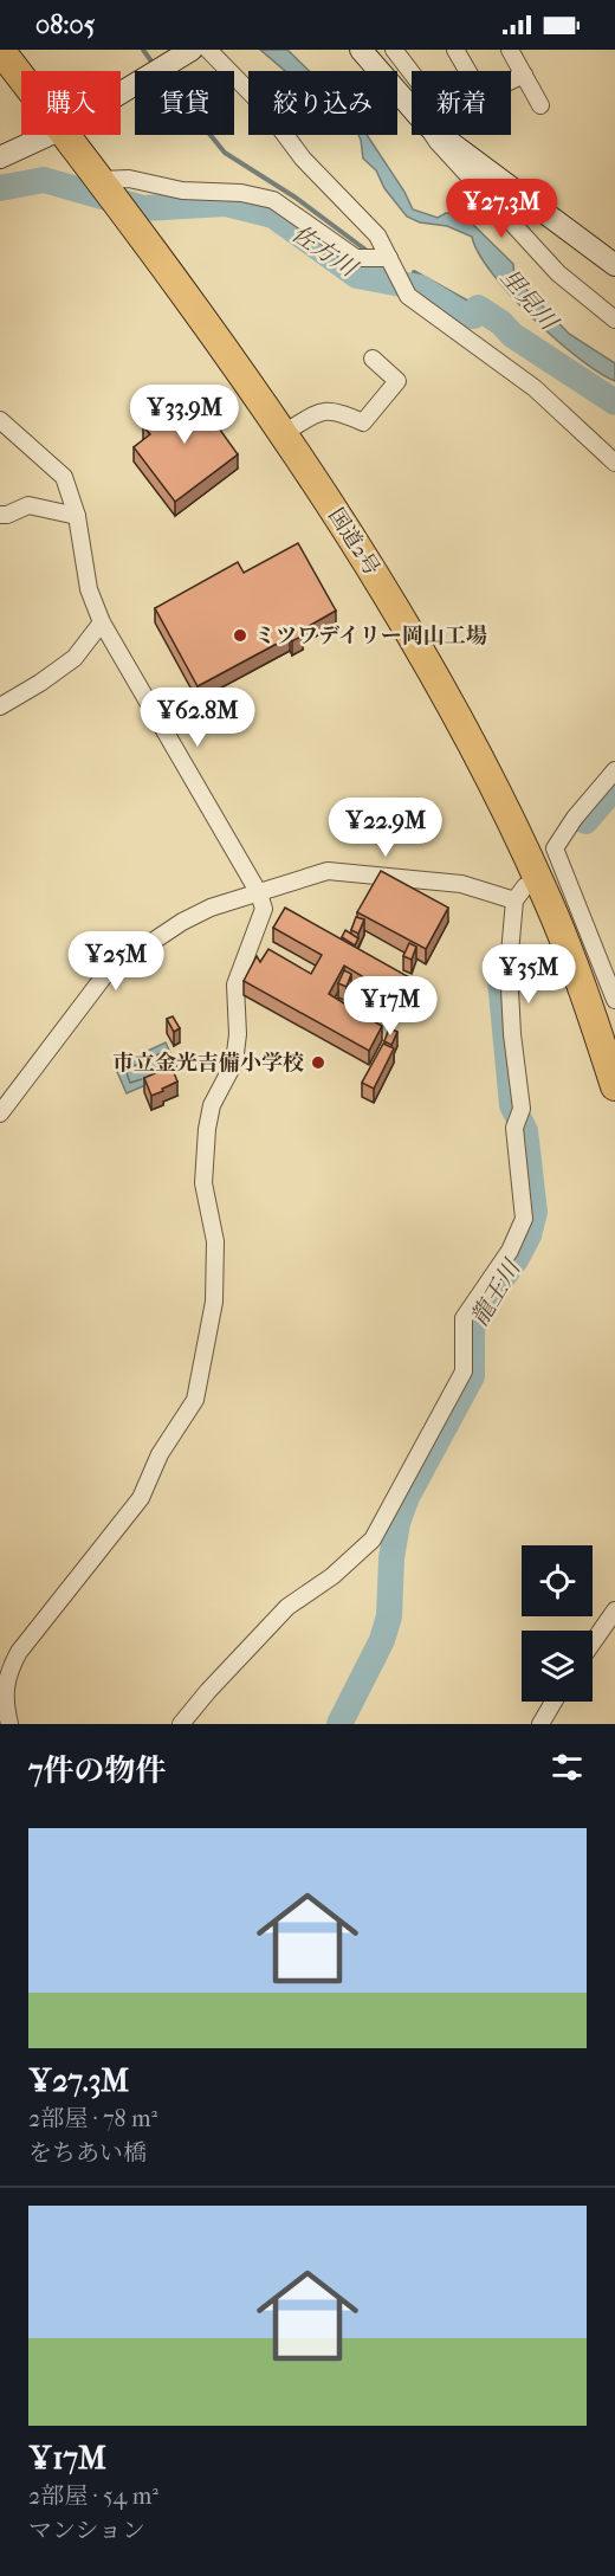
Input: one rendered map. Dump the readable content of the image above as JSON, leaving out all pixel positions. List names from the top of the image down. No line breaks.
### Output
{"streets":{"highway":["国道2号"]},"water":["佐方川","里見川","龍王川"],"places":["ミツワデイリー岡山工場","市立金光吉備小学校"],"page":{"status":"08:05","chip":["購入","賃貸","絞り込み","新着"],"price":["¥27.3M","¥33.9M","¥62.8M","¥22.9M","¥25M","¥35M","¥17M"],"heading":"7件の物件","list":[{"name":"¥27.3M","note":"2部屋 · 78 m² · をちあい橋"},{"name":"¥17M","note":"2部屋 · 54 m² · マンション"}]}}
